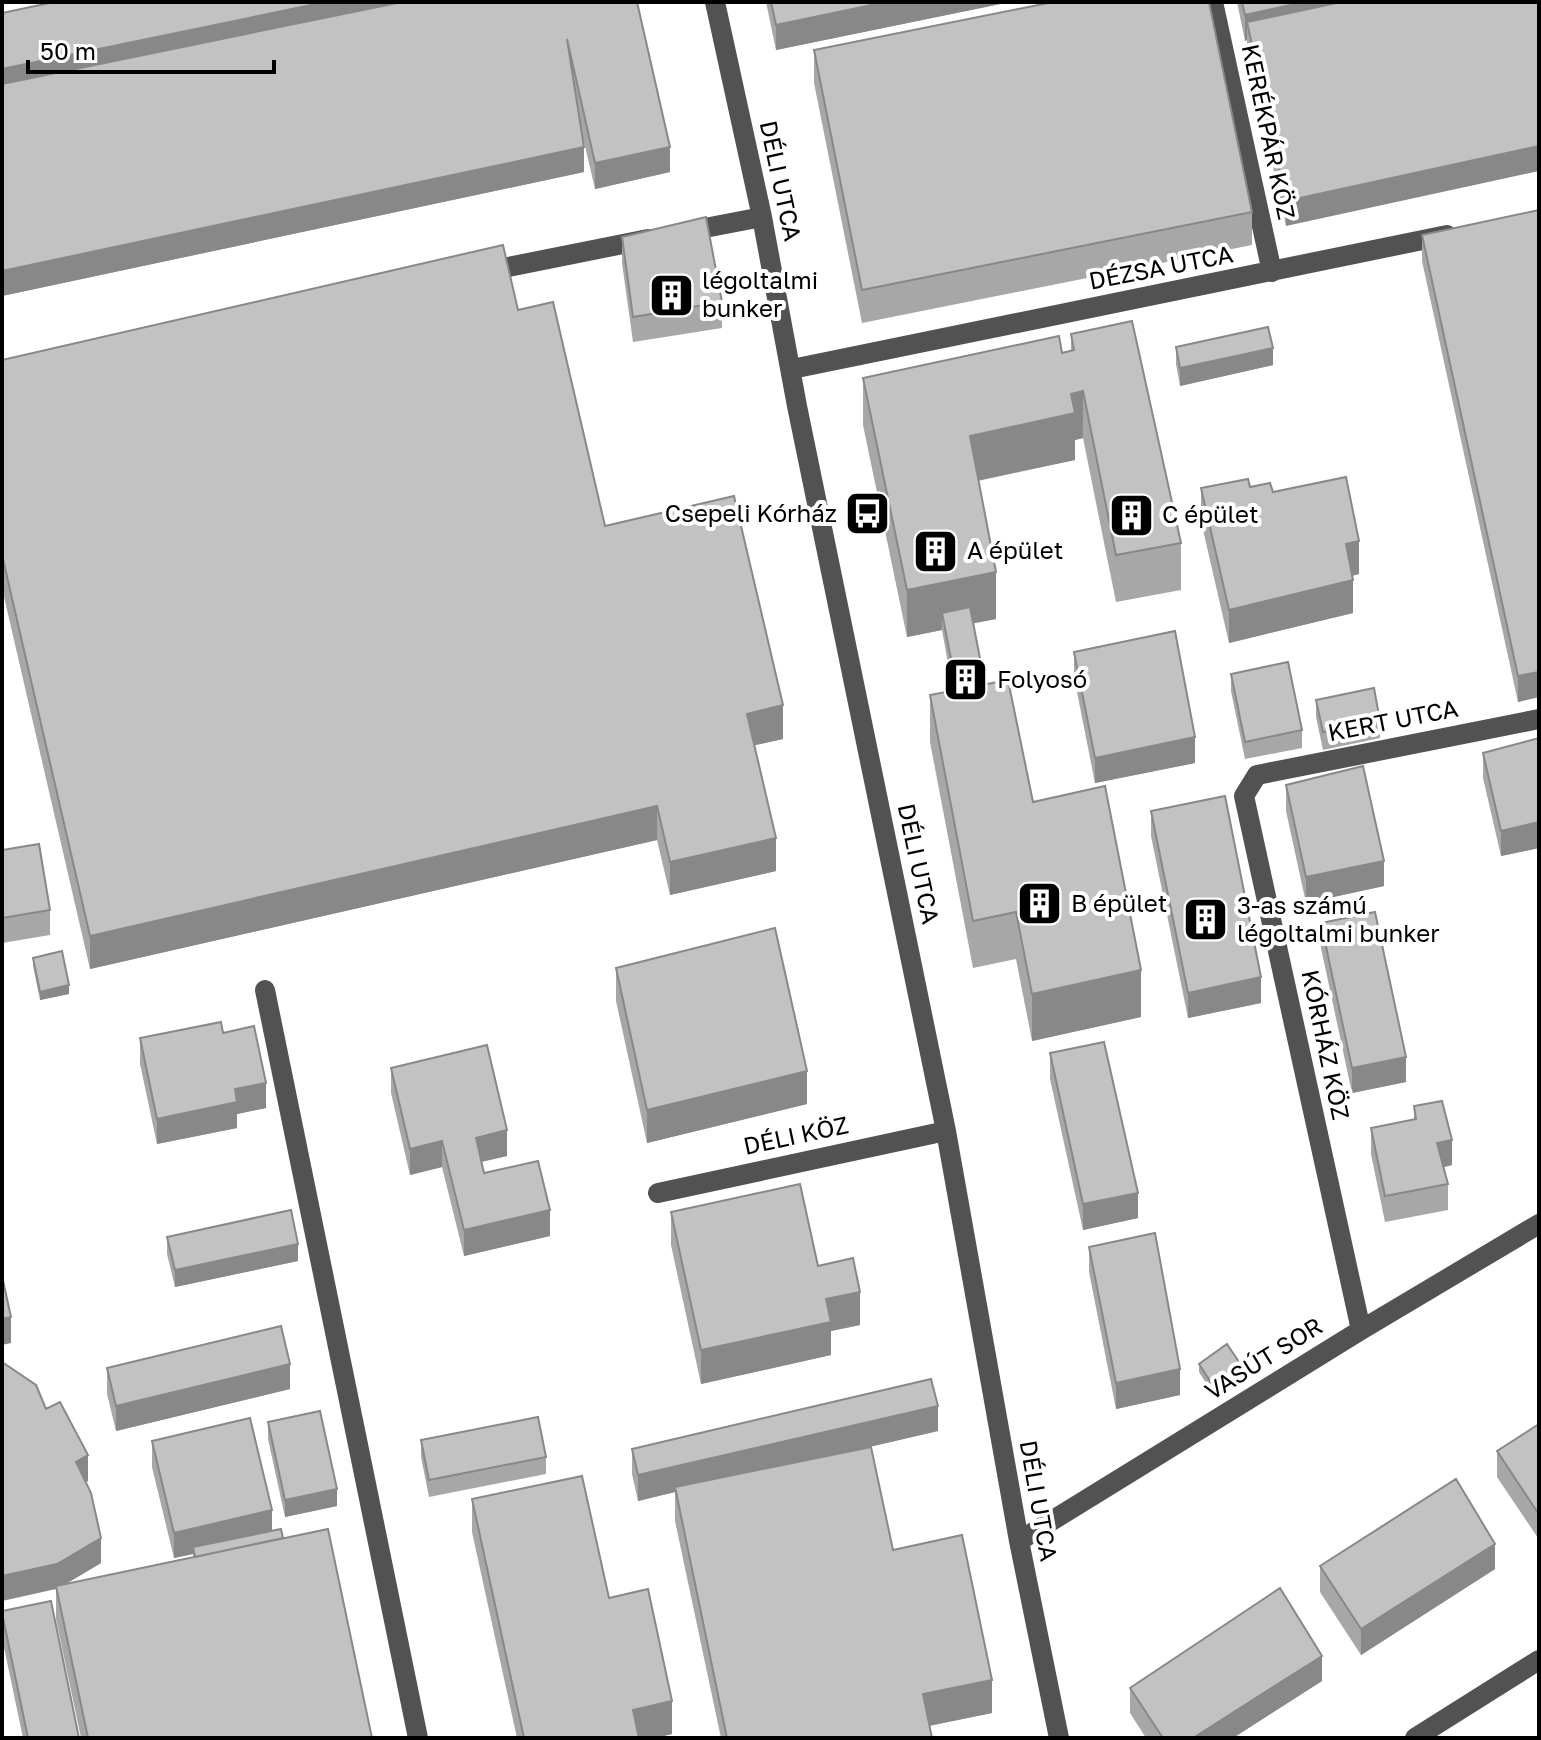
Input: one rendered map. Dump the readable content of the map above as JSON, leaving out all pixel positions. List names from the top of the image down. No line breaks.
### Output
{"streets":{"street":["KERÉKPÁR KÖZ","DÉLI UTCA","DÉZSA UTCA","KERT UTCA","KÓRHÁZ KÖZ","DÉLI KÖZ","VASÚT SOR"]},"crossings":[["KERÉKPÁR KÖZ","DÉZSA UTCA"],["DÉLI UTCA","DÉZSA UTCA"],["DÉLI UTCA","DÉLI KÖZ"],["DÉLI UTCA","VASÚT SOR"],["KERT UTCA","KÓRHÁZ KÖZ"],["KÓRHÁZ KÖZ","VASÚT SOR"]],"places":{"building":["légoltalmi bunker","C épület","A épület","Folyosó","B épület","3-as számú légoltalmi bunker"],"bus stop":["Csepeli Kórház"]},"scale_bar":"50 m"}
